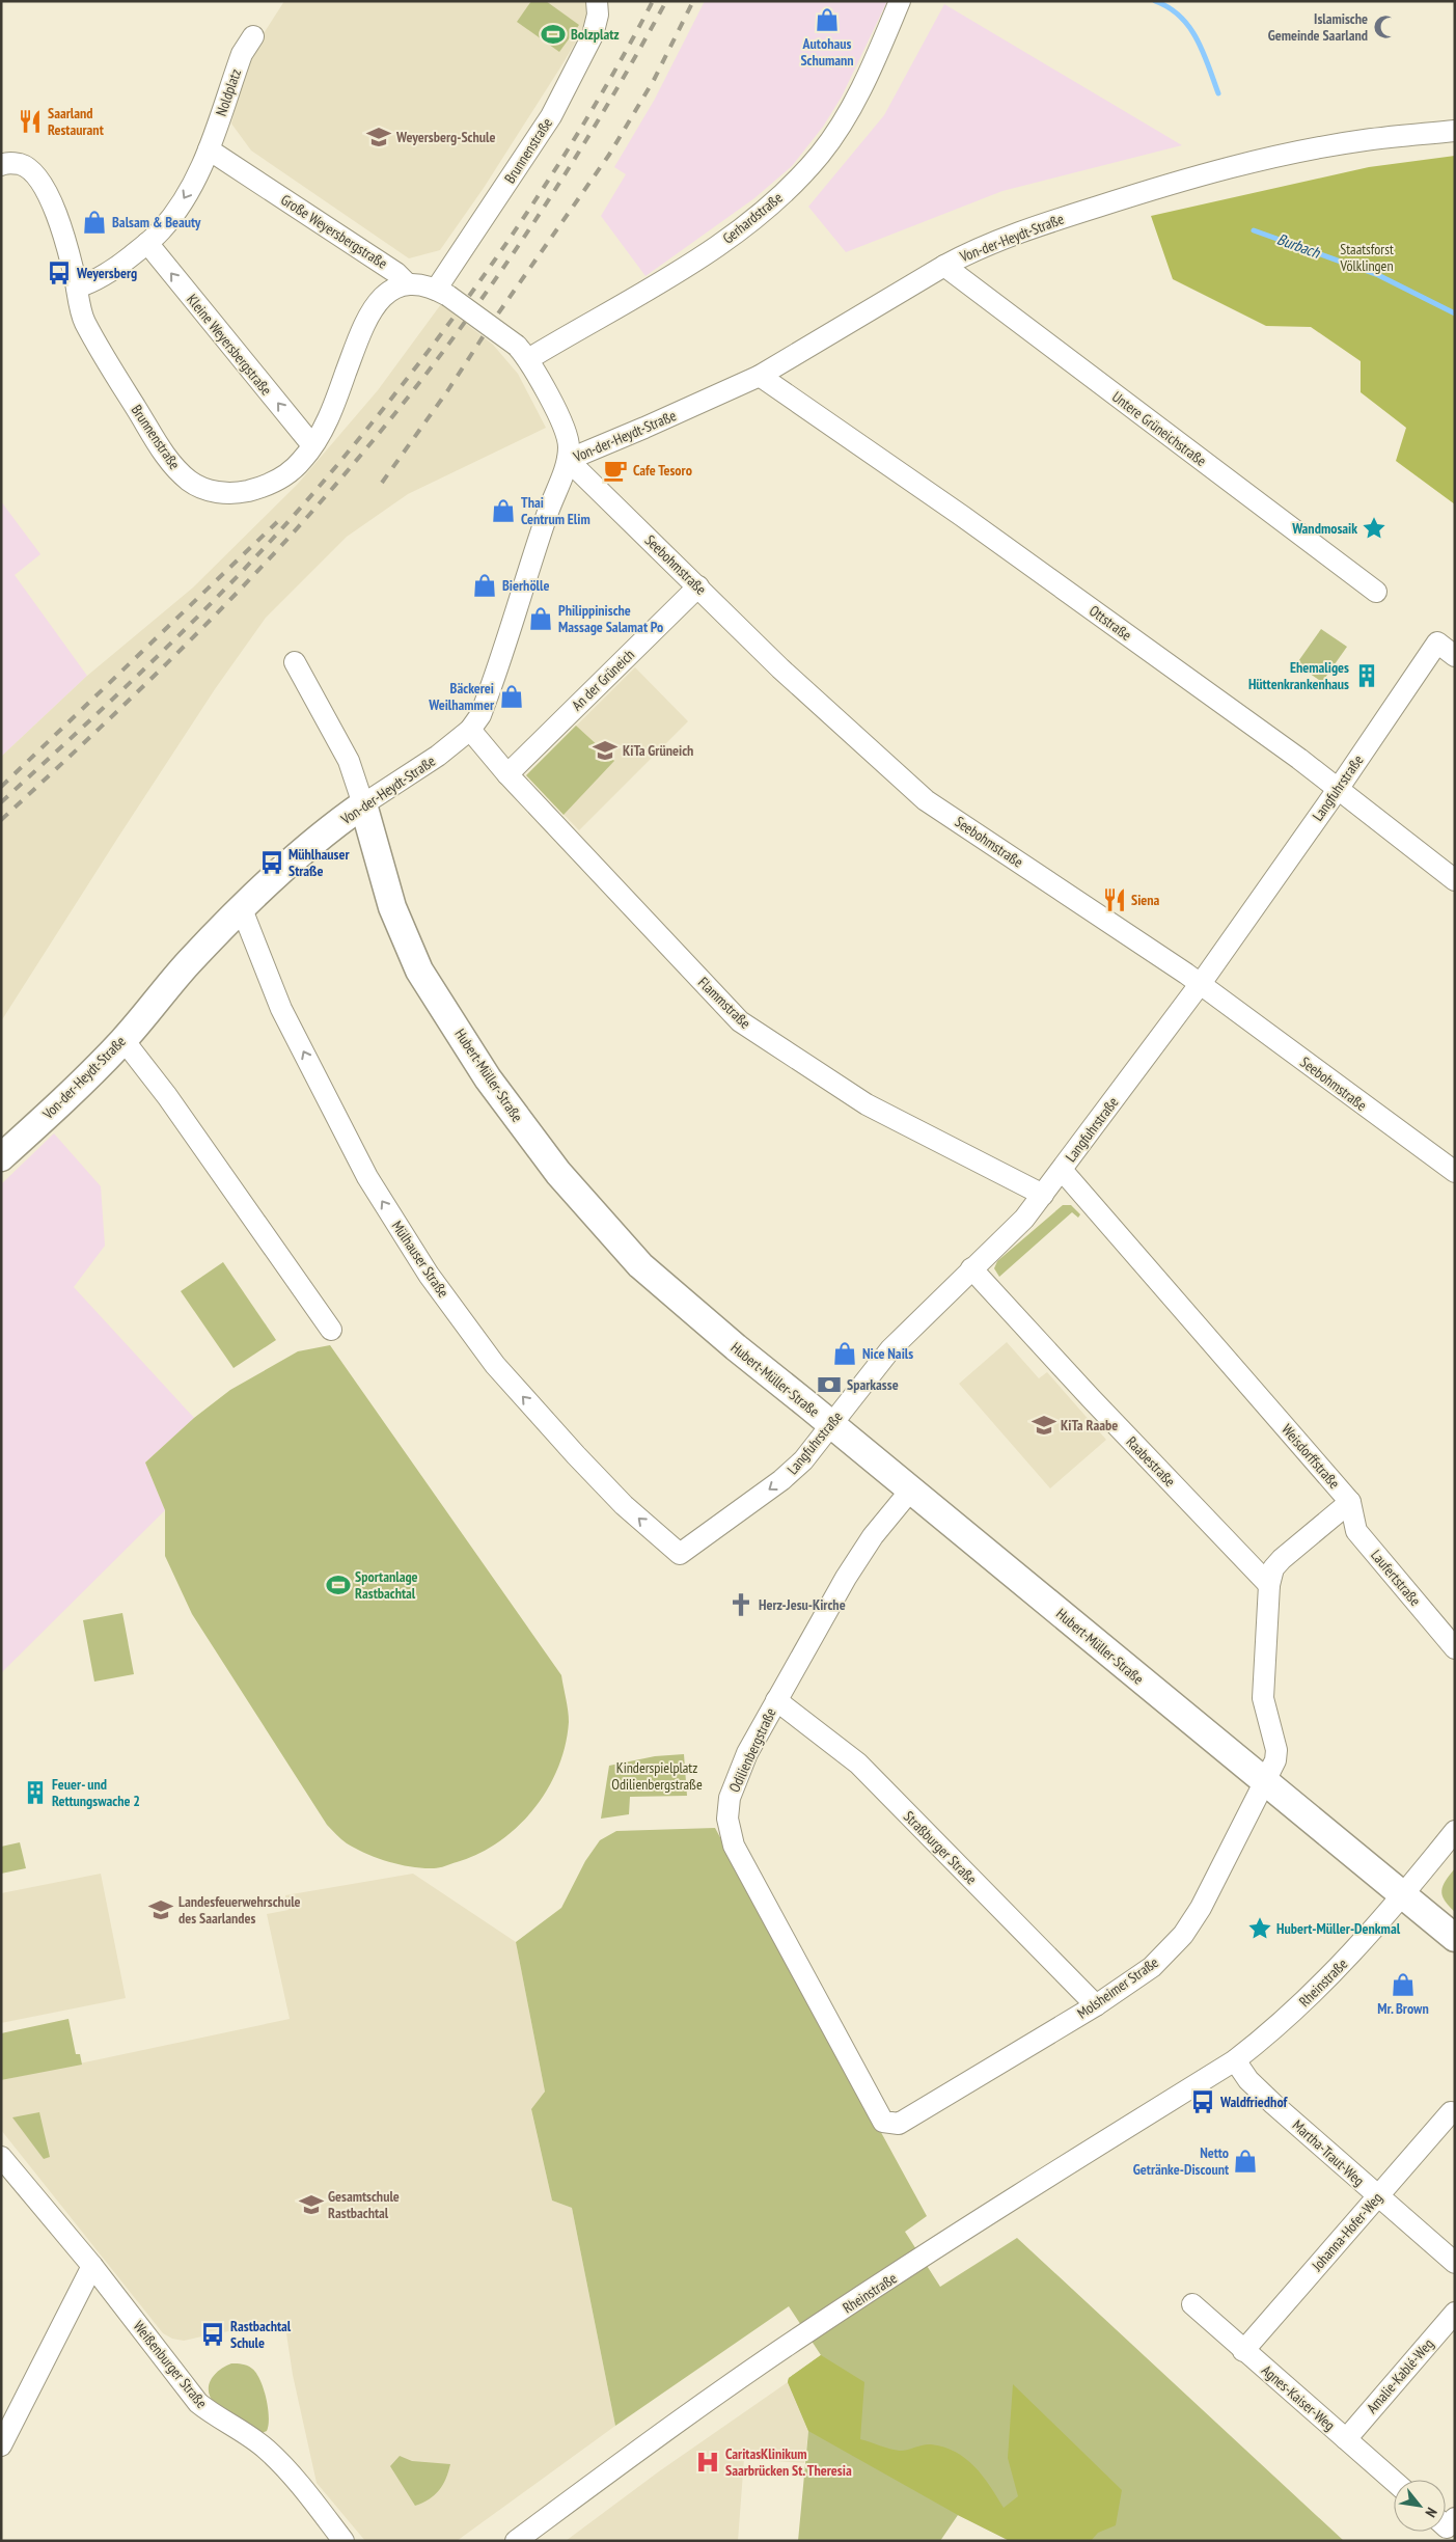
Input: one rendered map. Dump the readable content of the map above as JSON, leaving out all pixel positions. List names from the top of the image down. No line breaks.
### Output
{"streets":{"main road":["Von-der-Heydt-Straße","Hubert-Müller-Straße"],"street":["Noldplatz","Brunnenstraße","Gerhardstraße","Große Weyersbergstraße","Kleine Weyersbergstraße","Untere Grüneichstraße","Seebohmstraße","Ottstraße","An der Grüneich","Langfuhrstraße","Flammstraße","Mülhauser Straße","Weisdorffstraße","Raabestraße","Laufertstraße","Odilienbergstraße","Straßburger Straße","Rheinstraße","Molsheimer Straße","Martha-Traut-Weg","Johanna-Hofer-Weg","Weißenburger Straße","Amalie-Kablé-Weg","Agnes-Kaiser-Weg"]},"crossings":[["Noldplatz","Große Weyersbergstraße"],["Brunnenstraße","Große Weyersbergstraße"],["Brunnenstraße","Kleine Weyersbergstraße"],["Von-der-Heydt-Straße","Untere Grüneichstraße"],["Von-der-Heydt-Straße","Seebohmstraße"],["Von-der-Heydt-Straße","Ottstraße"],["Von-der-Heydt-Straße","Flammstraße"],["Von-der-Heydt-Straße","Hubert-Müller-Straße"],["Von-der-Heydt-Straße","Mülhauser Straße"],["Seebohmstraße","An der Grüneich"],["Seebohmstraße","Langfuhrstraße"],["Ottstraße","Langfuhrstraße"],["An der Grüneich","Flammstraße"],["Langfuhrstraße","Flammstraße"],["Langfuhrstraße","Hubert-Müller-Straße"],["Langfuhrstraße","Mülhauser Straße"],["Langfuhrstraße","Weisdorffstraße"],["Langfuhrstraße","Raabestraße"],["Hubert-Müller-Straße","Weisdorffstraße"],["Hubert-Müller-Straße","Odilienbergstraße"],["Hubert-Müller-Straße","Rheinstraße"],["Hubert-Müller-Straße","Molsheimer Straße"],["Weisdorffstraße","Raabestraße"],["Weisdorffstraße","Laufertstraße"],["Weisdorffstraße","Molsheimer Straße"],["Odilienbergstraße","Straßburger Straße"],["Odilienbergstraße","Molsheimer Straße"],["Straßburger Straße","Molsheimer Straße"],["Rheinstraße","Martha-Traut-Weg"],["Martha-Traut-Weg","Johanna-Hofer-Weg"],["Johanna-Hofer-Weg","Agnes-Kaiser-Weg"],["Amalie-Kablé-Weg","Agnes-Kaiser-Weg"]],"one_way":["Kleine Weyersbergstraße"],"water":["Burbach"],"parks":["Staatsforst Völklingen","Kinderspielplatz Odilienbergstraße"],"places":{"shop":["Autohaus Schumann","Balsam & Beauty","Thai Centrum Elim","Bierhölle","Philippinische Massage Salamat Po","Bäckerei Weilhammer","Nice Nails","Mr. Brown","Netto Getränke-Discount"],"mosque":["Islamische Gemeinde Saarland"],"sports":["Bolzplatz","Sportanlage Rastbachtal"],"restaurant":["Saarland Restaurant","Siena"],"school or university":["Weyersberg-Schule","KiTa Grüneich","KiTa Raabe","Landesfeuerwehrschule des Saarlandes","Gesamtschule Rastbachtal"],"bus stop":["Weyersberg","Mühlhauser Straße","Waldfriedhof","Rastbachtal Schule"],"cafe":["Cafe Tesoro"],"place":["Wandmosaik","Hubert-Müller-Denkmal"],"building":["Ehemaliges Hüttenkrankenhaus","Feuer- und Rettungswache 2"],"bank":["Sparkasse"],"church":["Herz-Jesu-Kirche"],"hospital":["CaritasKlinikum Saarbrücken St. Theresia"]},"north":"bottom right"}
